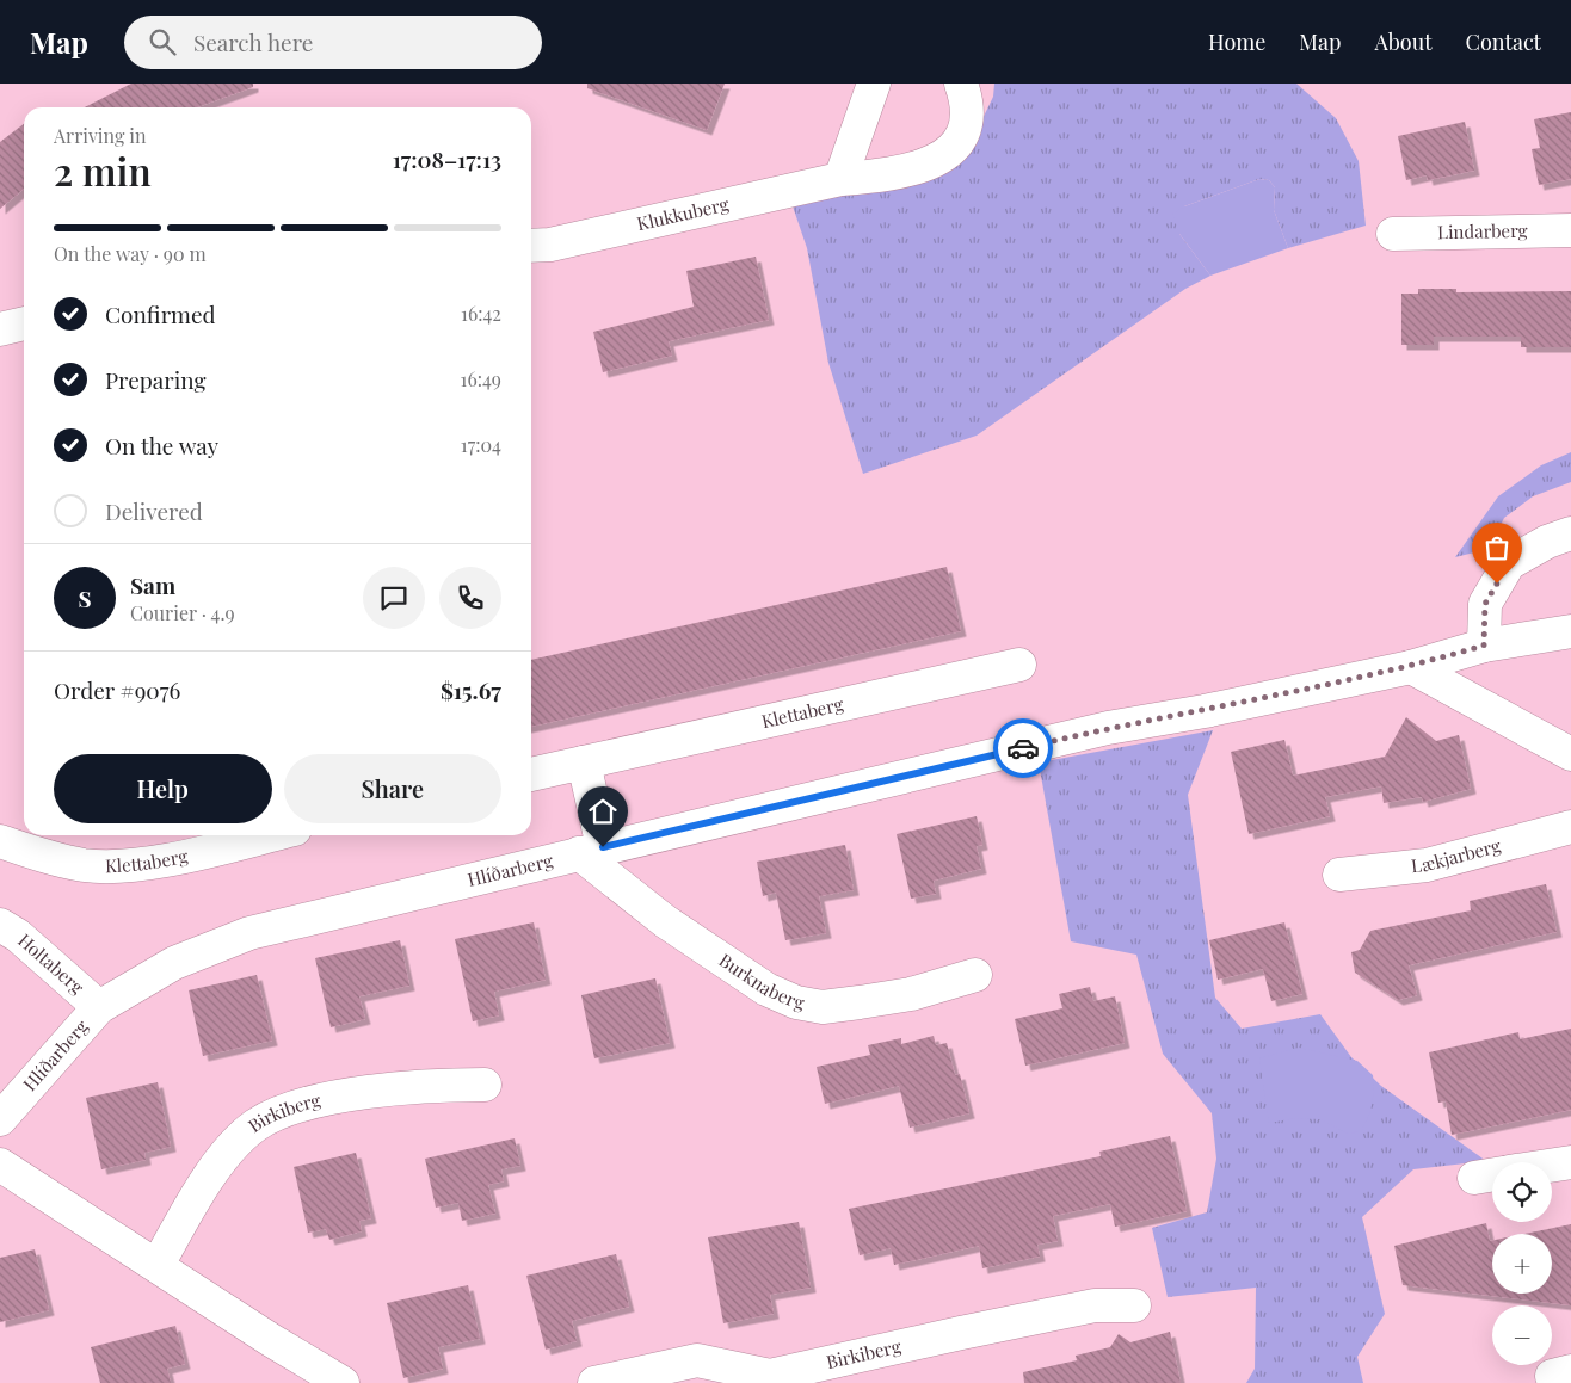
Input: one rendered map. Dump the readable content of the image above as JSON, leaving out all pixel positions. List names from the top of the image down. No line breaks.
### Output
{"streets":{"street":["Klukkuberg","Lindarberg","Klettaberg","Lækjarberg","Hlíðarberg","Holtaberg","Burknaberg","Birkiberg"]},"crossings":[["Hlíðarberg","Holtaberg"],["Hlíðarberg","Burknaberg"]],"page":{"header":"Map","search":"Search here","nav":["Home","Map","About","Contact"],"heading":["2 min","Arriving in","17:08–17:13"],"panel":["Sam","Courier · 4.9","Order #9076","$15.67"],"bar":"On the way · 90 m","list":[["Confirmed","16:42"],["Preparing","16:49"],["On the way","17:04"],"Delivered"],"round":"S","buttons":["Help","Share"],"map_buttons":["+","−"]}}
